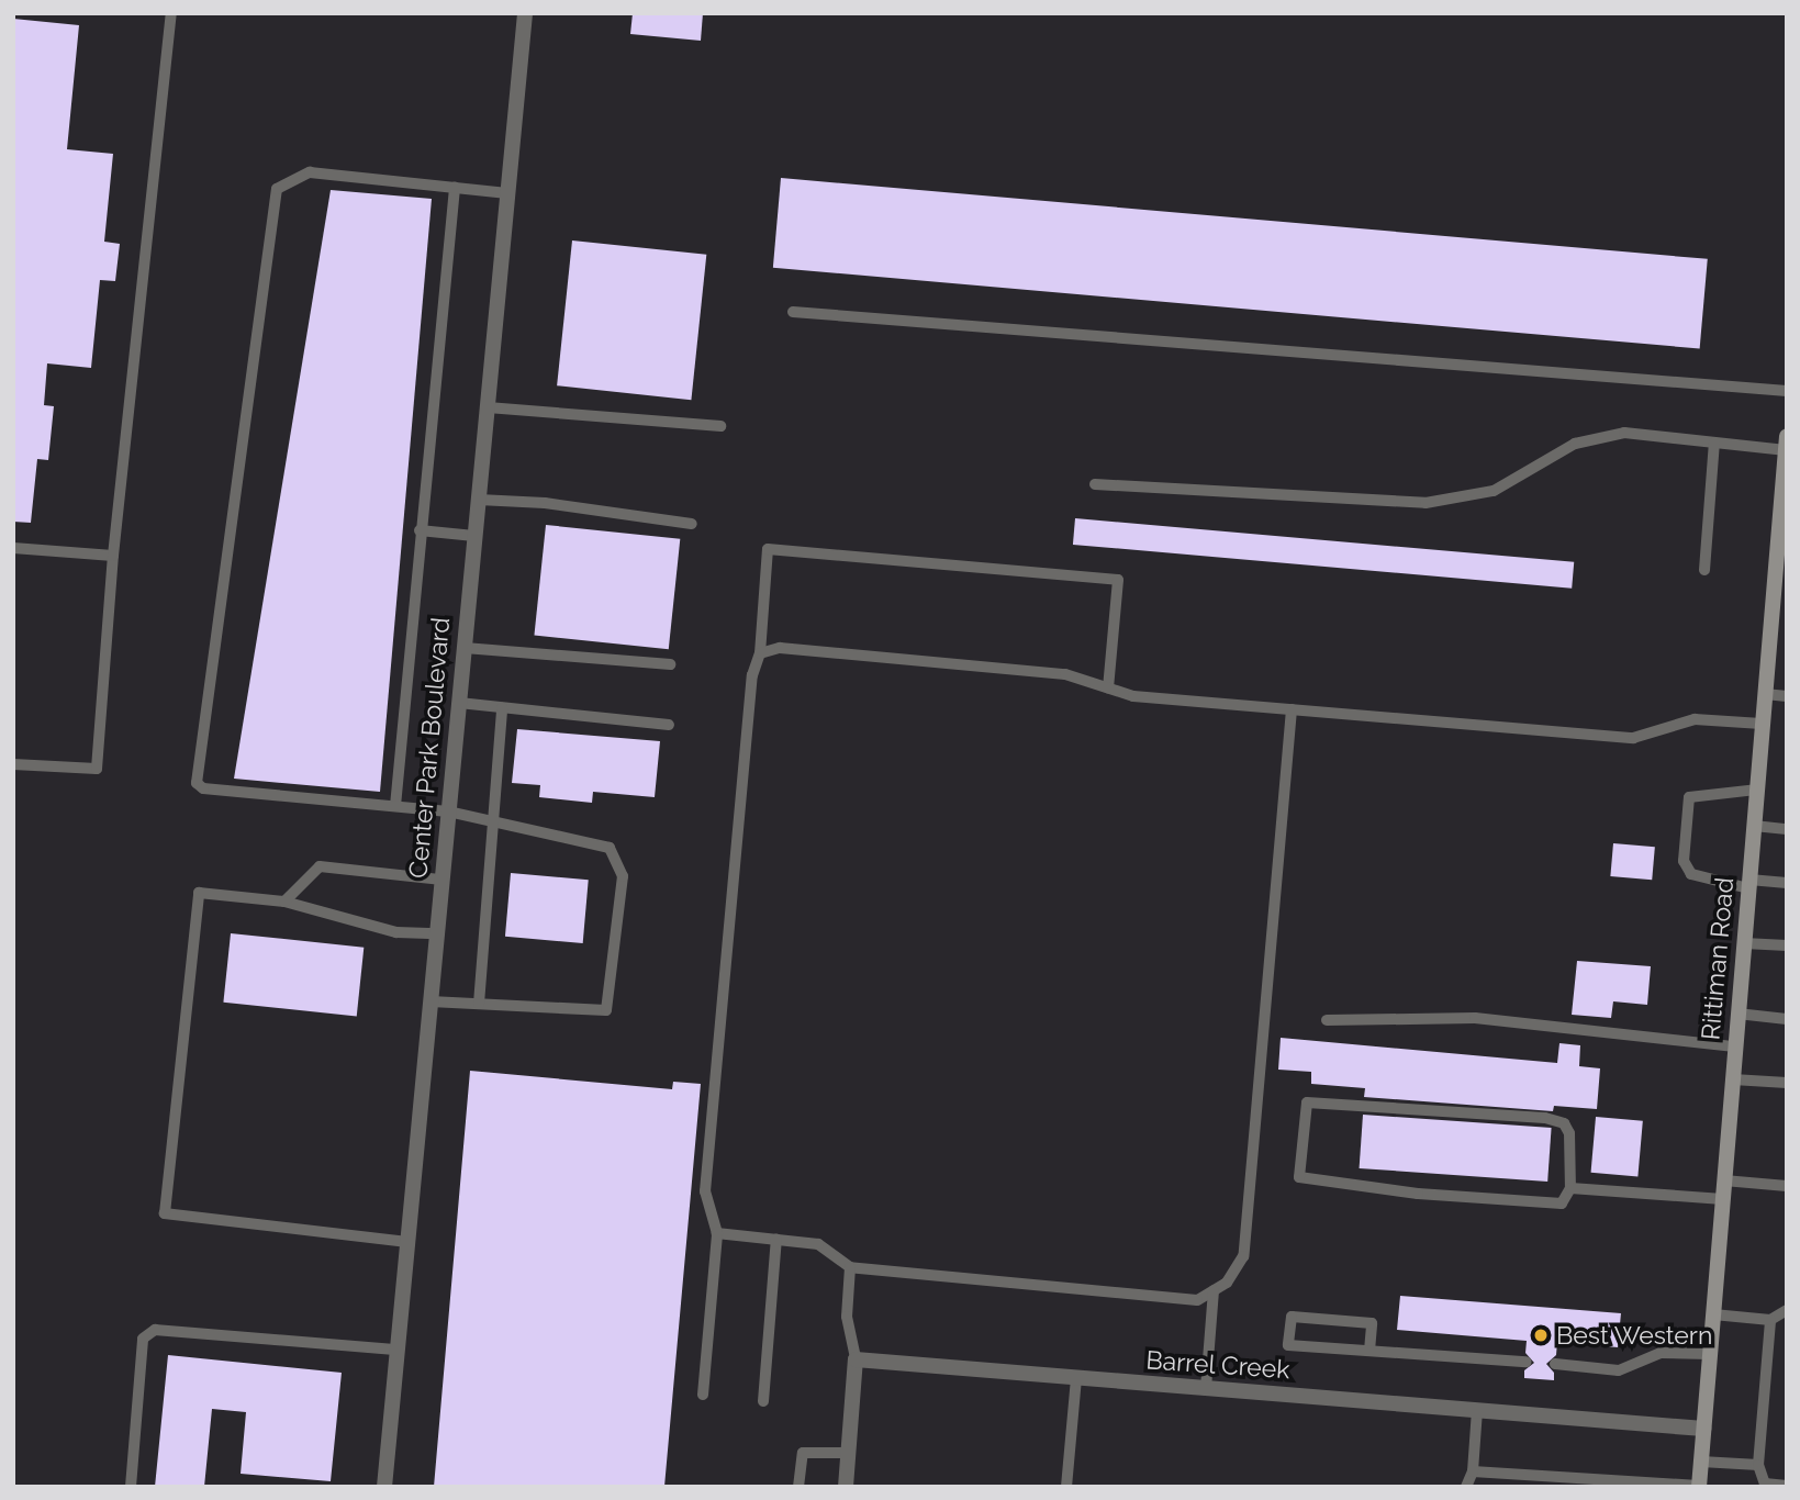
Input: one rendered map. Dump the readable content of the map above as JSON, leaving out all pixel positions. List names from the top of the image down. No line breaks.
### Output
{"streets":{"main road":["Rittiman Road"],"street":["Center Park Boulevard","Barrel Creek"]},"crossings":[["Rittiman Road","Barrel Creek"]],"places":["Best Western"]}
